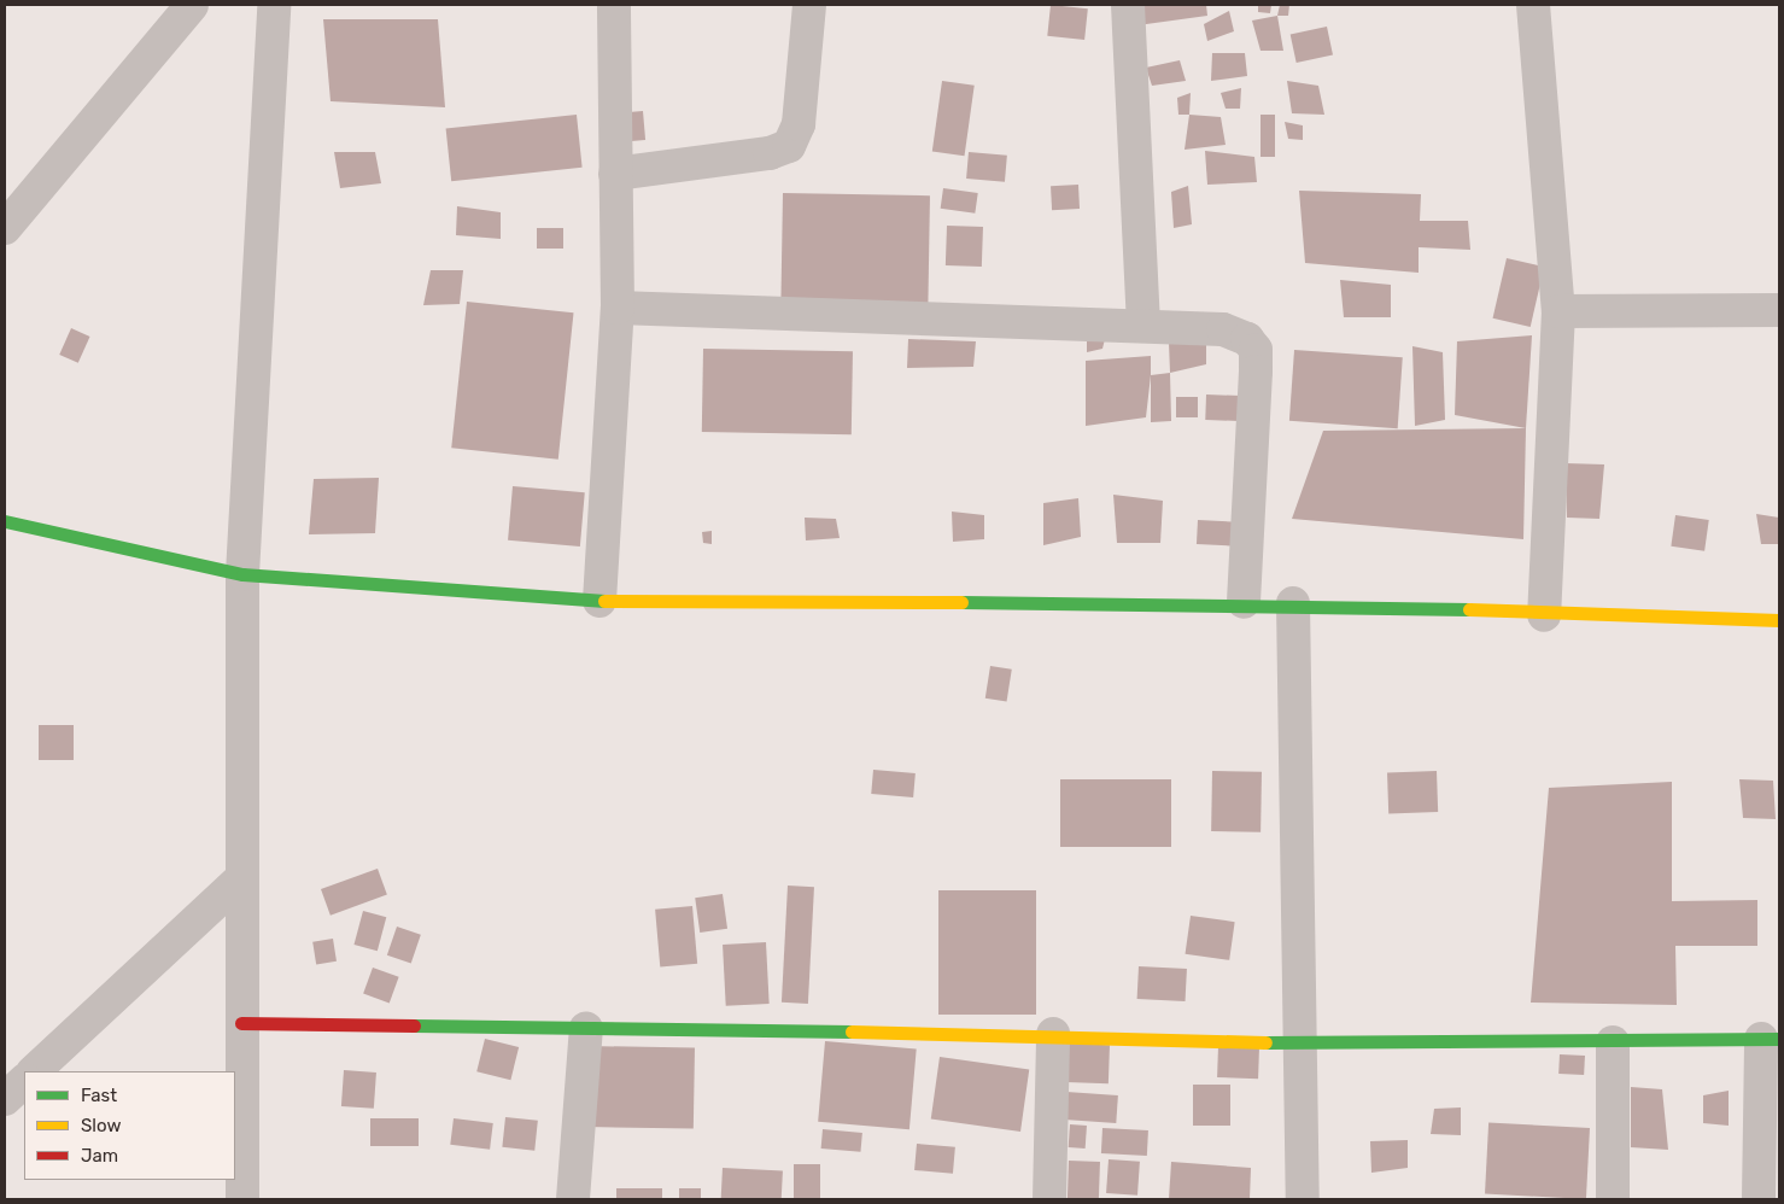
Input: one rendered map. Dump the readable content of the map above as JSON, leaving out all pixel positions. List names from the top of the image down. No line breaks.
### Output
{"legend":["Fast","Slow","Jam"]}
